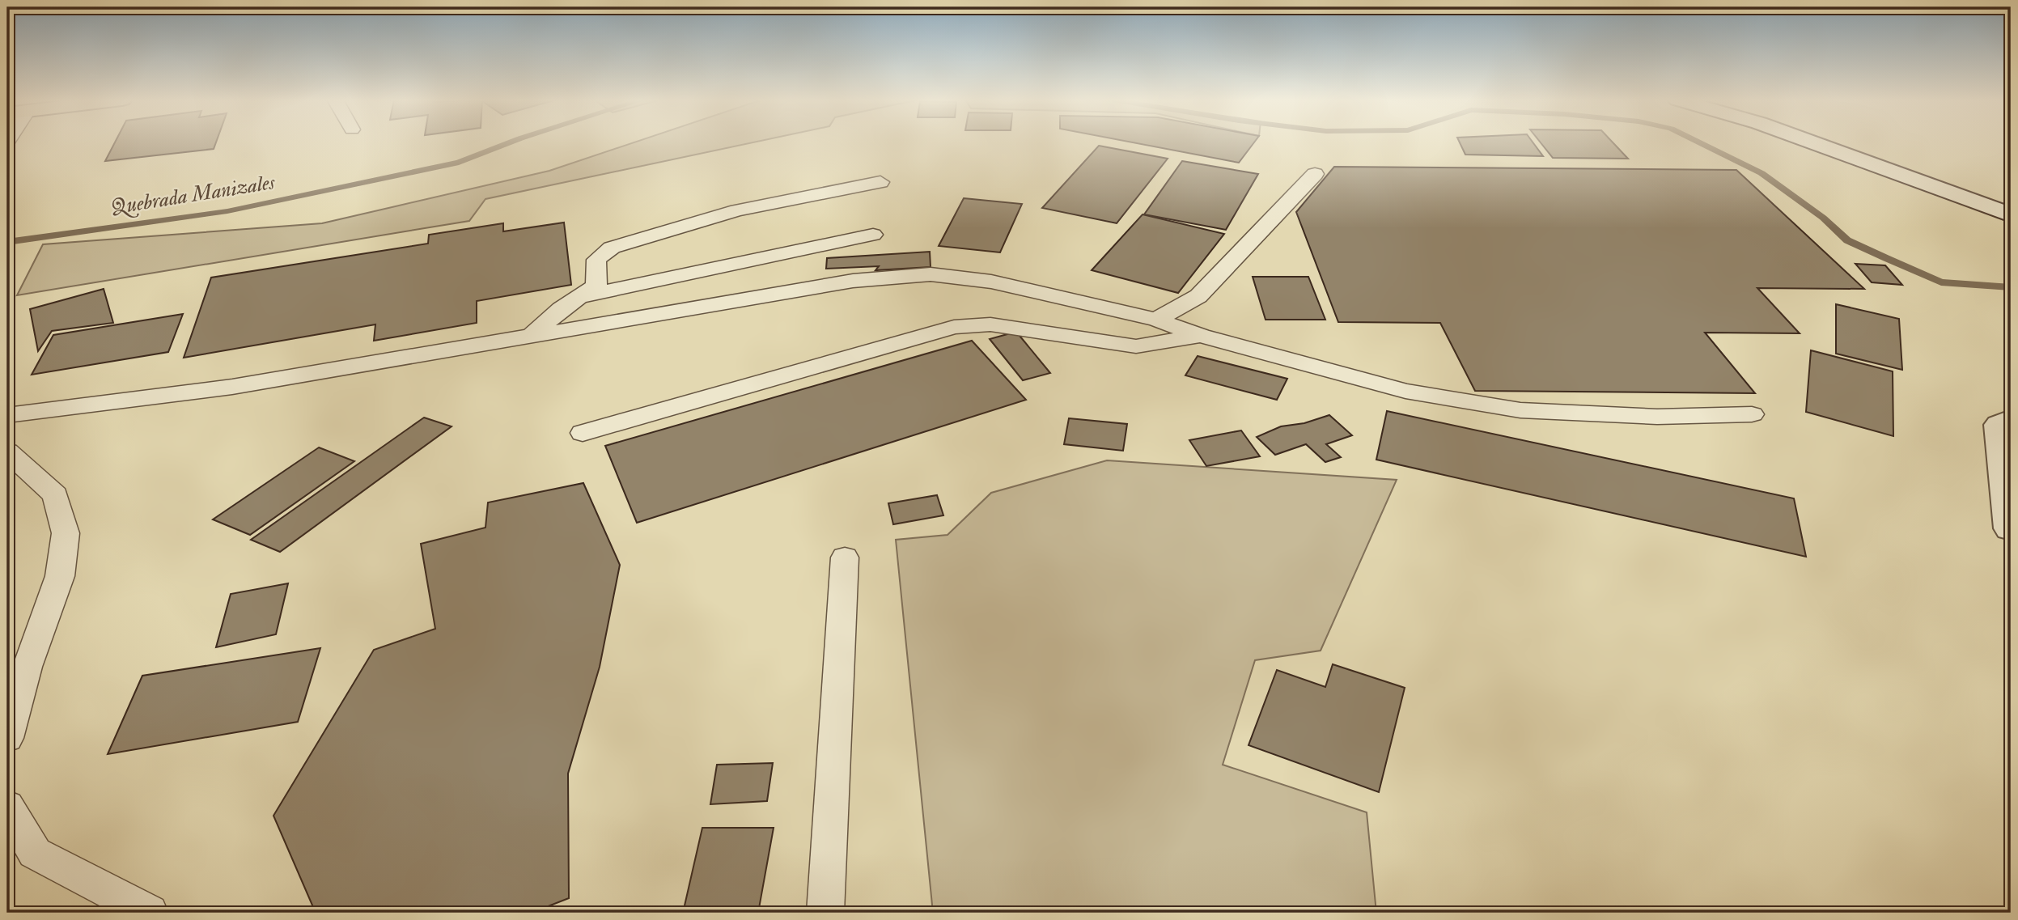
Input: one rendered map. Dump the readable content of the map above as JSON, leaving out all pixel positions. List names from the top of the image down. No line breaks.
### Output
{"water":["Quebrada Manizales"]}
